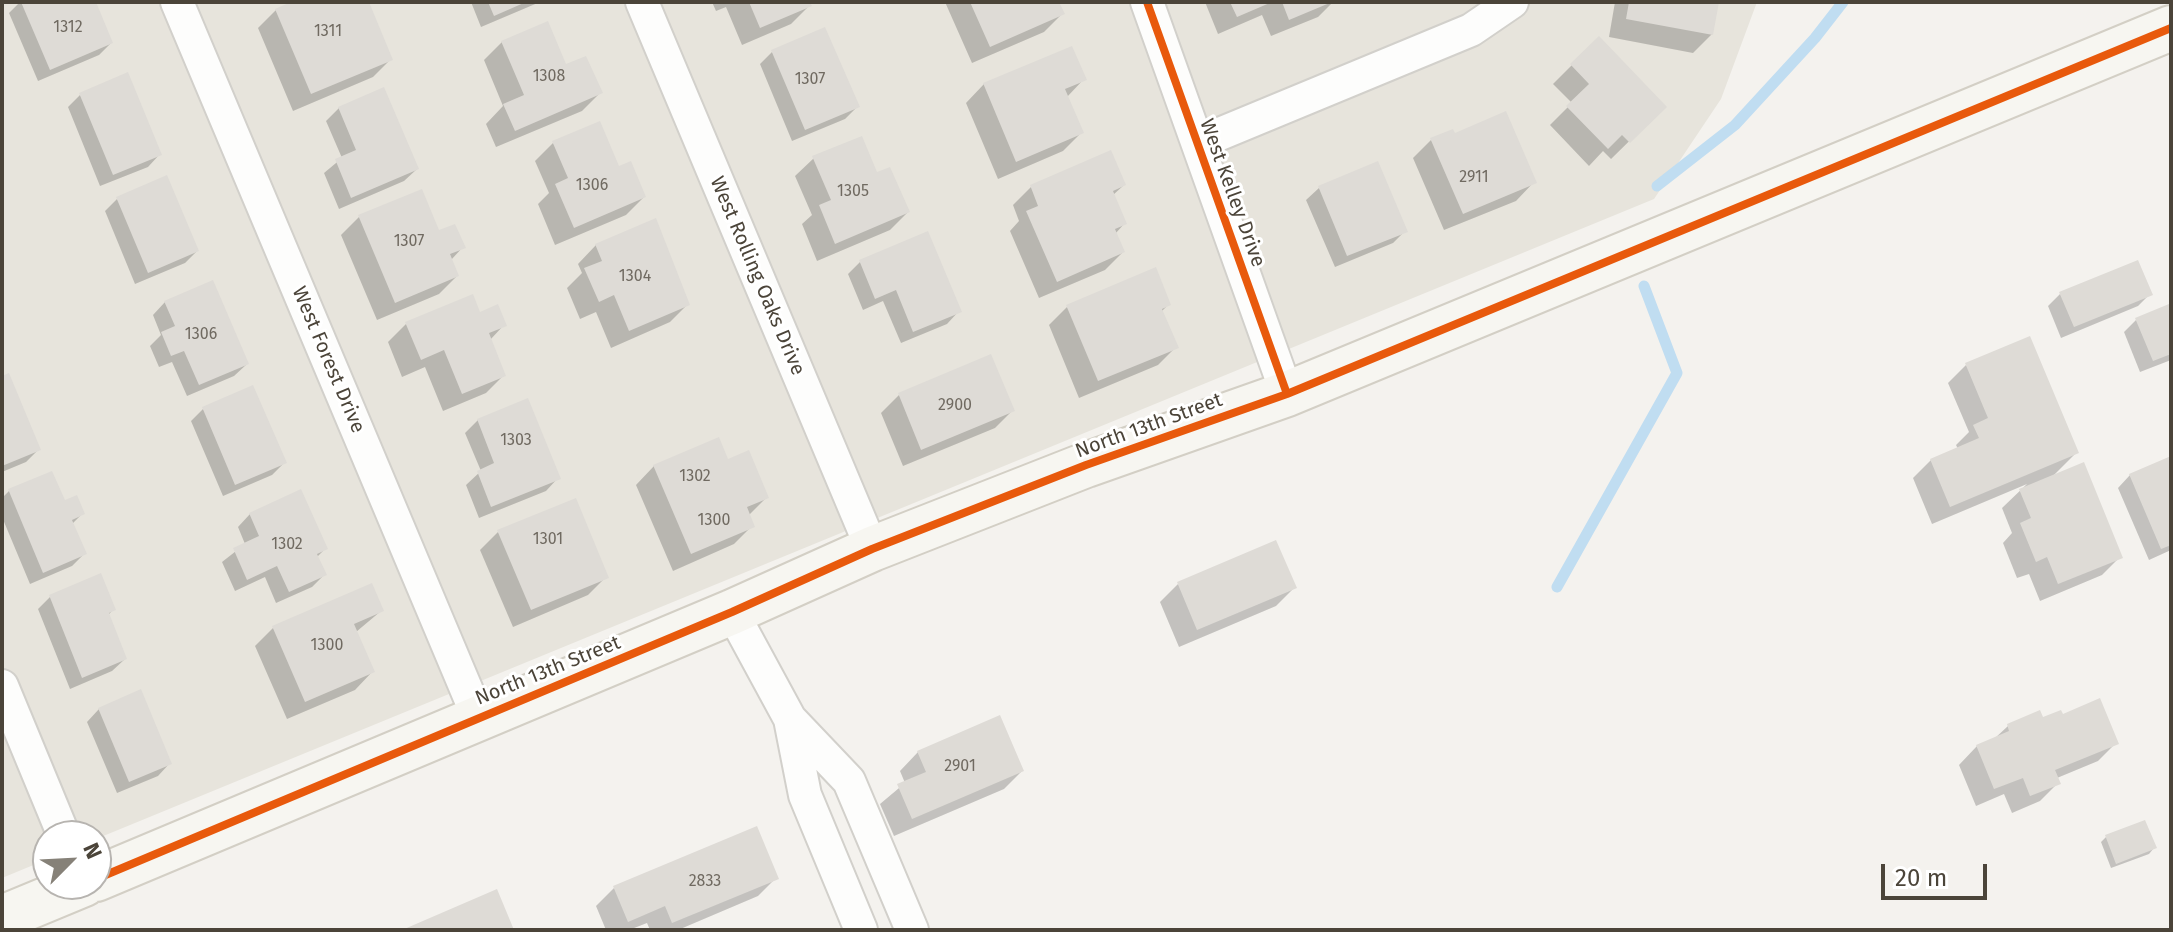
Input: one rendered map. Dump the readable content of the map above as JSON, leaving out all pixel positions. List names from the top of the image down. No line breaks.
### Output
{"streets":{"street":["West Kelley Drive","West Rolling Oaks Drive","West Forest Drive","North 13th Street"]},"crossings":[["West Kelley Drive","North 13th Street"],["West Rolling Oaks Drive","North 13th Street"],["West Forest Drive","North 13th Street"]],"house_numbers":["1312","1311","1308","1307","2911","1306","1305","1307","1304","1306","2900","1303","1302","1300","1301","1302","1300","2901","2833"],"scale_bar":"20 m","north":"top right"}
